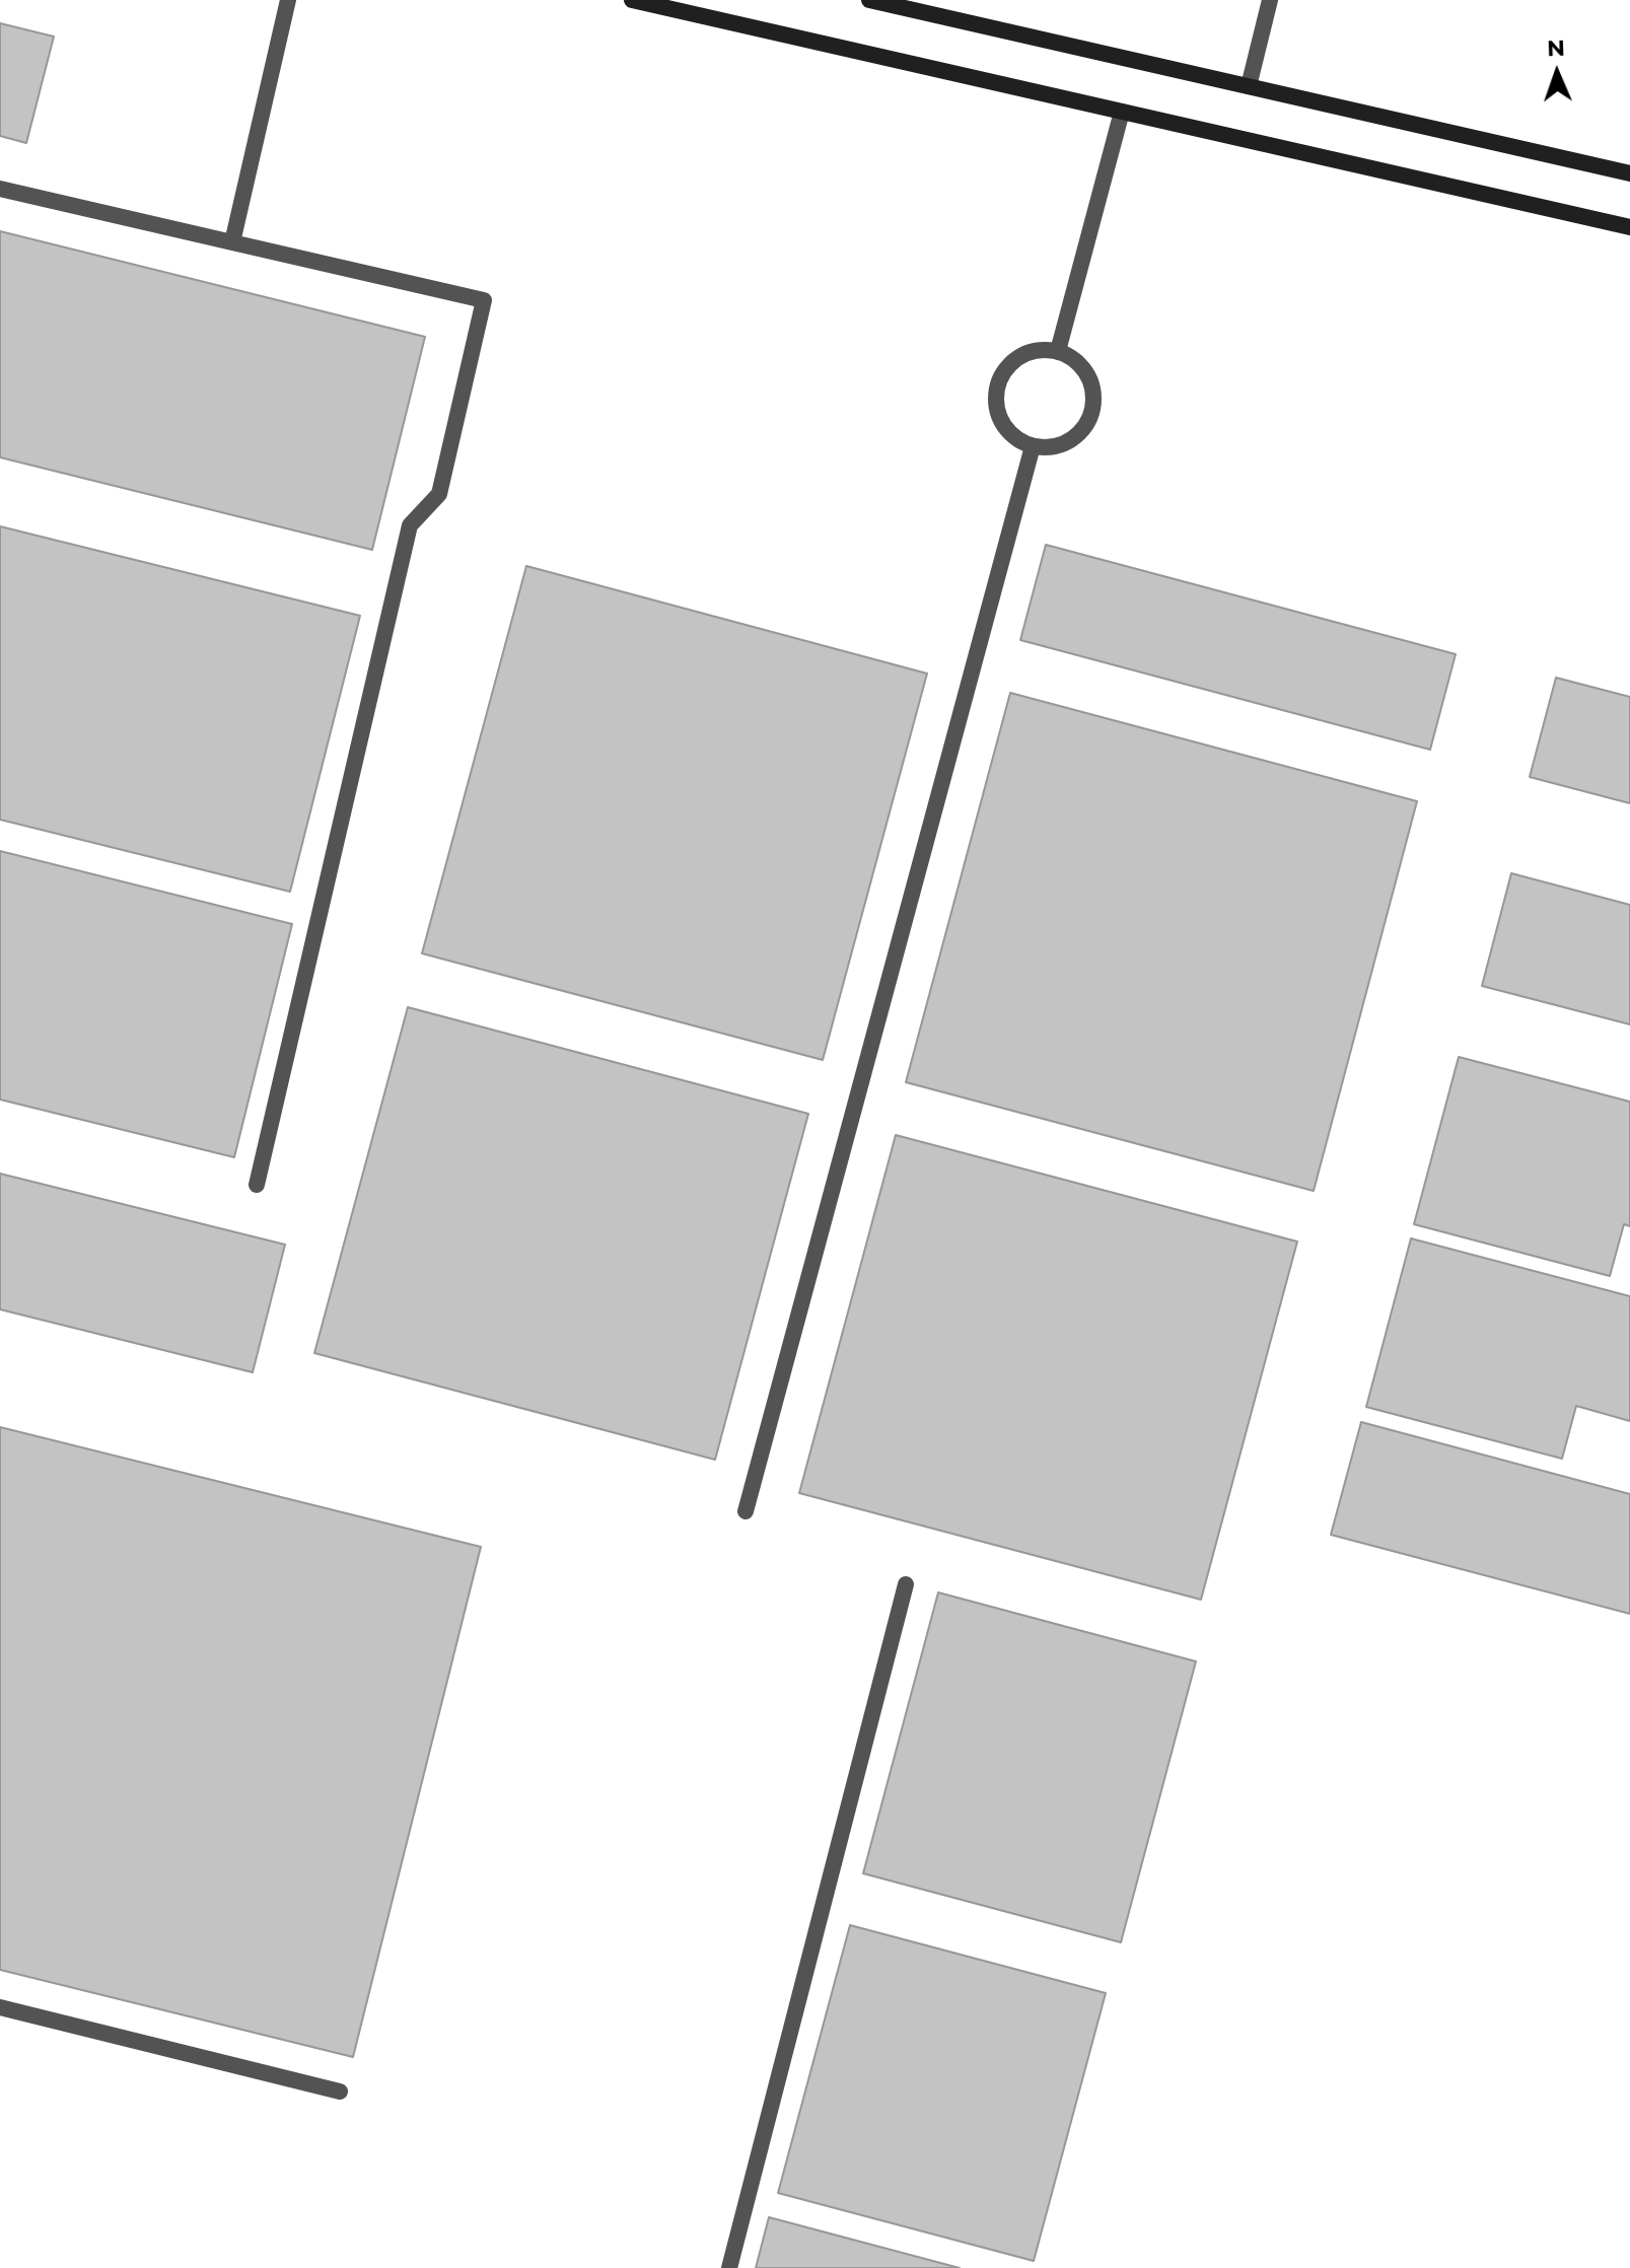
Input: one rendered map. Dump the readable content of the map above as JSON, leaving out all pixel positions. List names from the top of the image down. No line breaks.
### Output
{"north":"top"}
